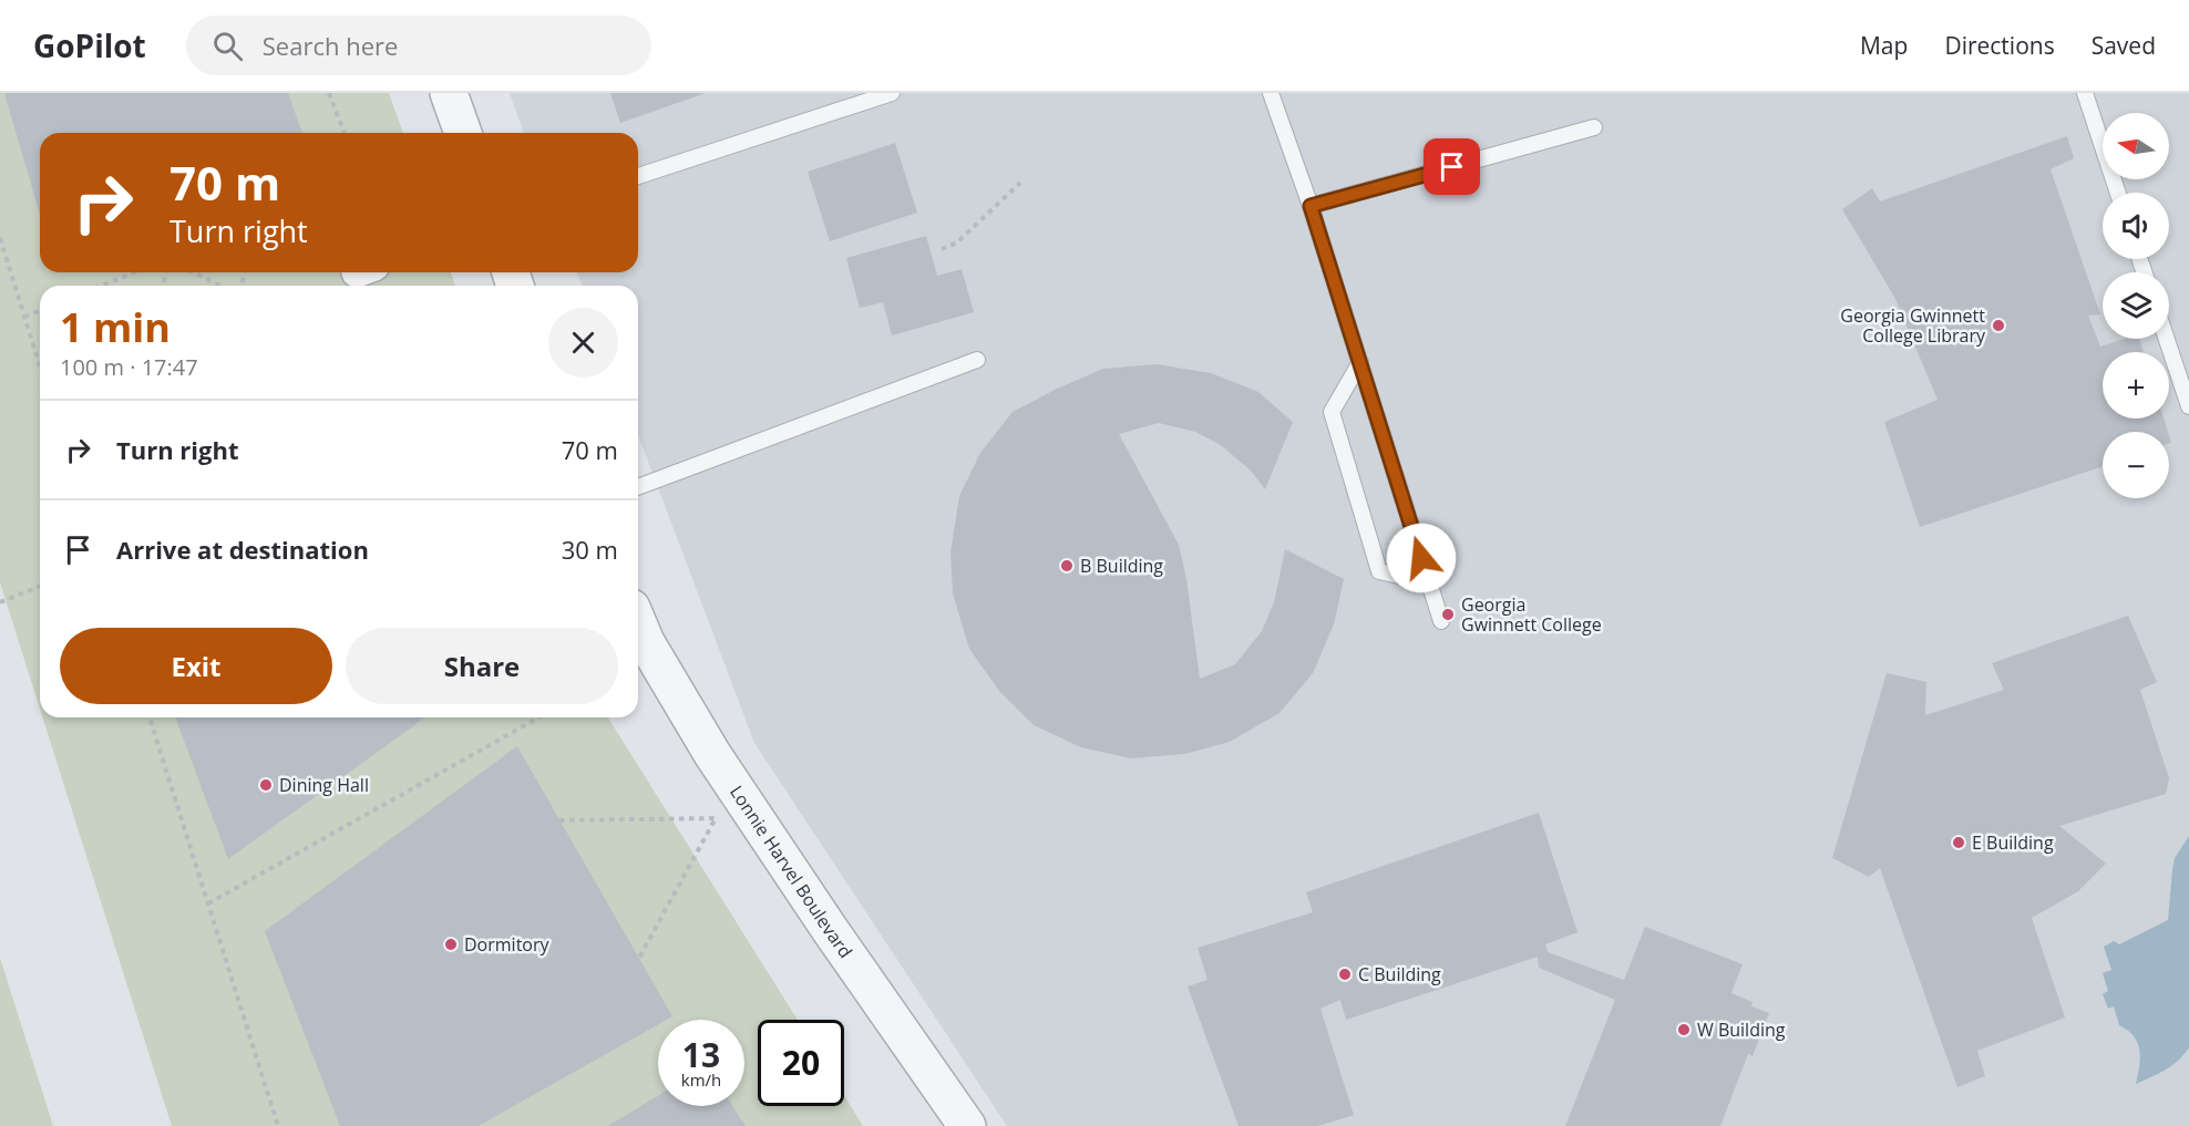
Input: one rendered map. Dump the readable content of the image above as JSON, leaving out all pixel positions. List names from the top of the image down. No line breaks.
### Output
{"streets":{"street":["Lonnie Harvel Boulevard"]},"places":["Georgia Gwinnett College Library","B Building","Georgia Gwinnett College","Dining Hall","E Building","Dormitory","C Building","W Building"],"north":"left","page":{"header":"GoPilot","search":"Search here","nav":["Map","Directions","Saved"],"map_buttons":["+","−"],"turn":["70 m","Turn right"],"heading":["1 min","100 m · 17:47"],"list":[{"name":"Turn right","value":"70 m"},{"name":"Arrive at destination","value":"30 m"}],"buttons":["Exit","Share"],"speed":"13 km/h","limit":"20"}}
